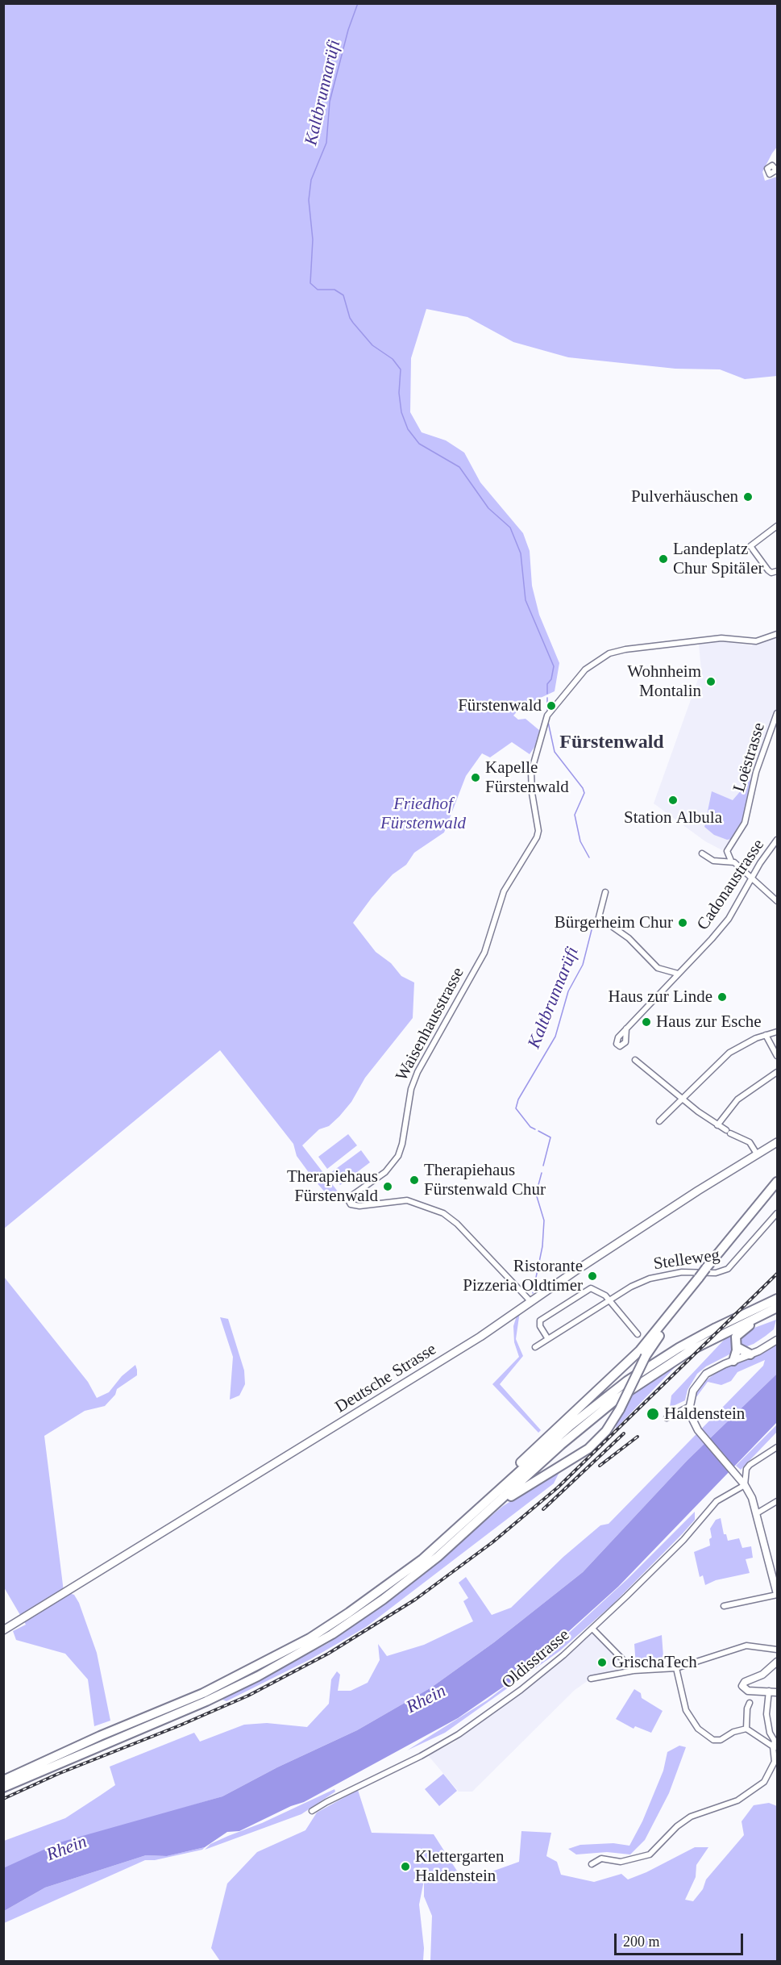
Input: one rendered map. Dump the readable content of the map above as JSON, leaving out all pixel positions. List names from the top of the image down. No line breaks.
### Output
{"streets":{"main road":["Deutsche Strasse"],"street":["Loëstrasse","Cadonaustrasse","Waisenhausstrasse","Stelleweg","Oldisstrasse"]},"crossings":[["Waisenhausstrasse","Deutsche Strasse"]],"districts":["Fürstenwald"],"water":["Kaltbrunnarüfi","Rhein"],"parks":["Friedhof Fürstenwald"],"places":["Pulverhäuschen","Landeplatz Chur Spitäler","Wohnheim Montalin","Fürstenwald","Kapelle Fürstenwald","Station Albula","Bürgerheim Chur","Haus zur Linde","Haus zur Esche","Therapiehaus Fürstenwald Chur","Therapiehaus Fürstenwald","Ristorante Pizzeria Oldtimer","Haldenstein","GrischaTech","Klettergarten Haldenstein"],"scale_bar":"200 m"}
